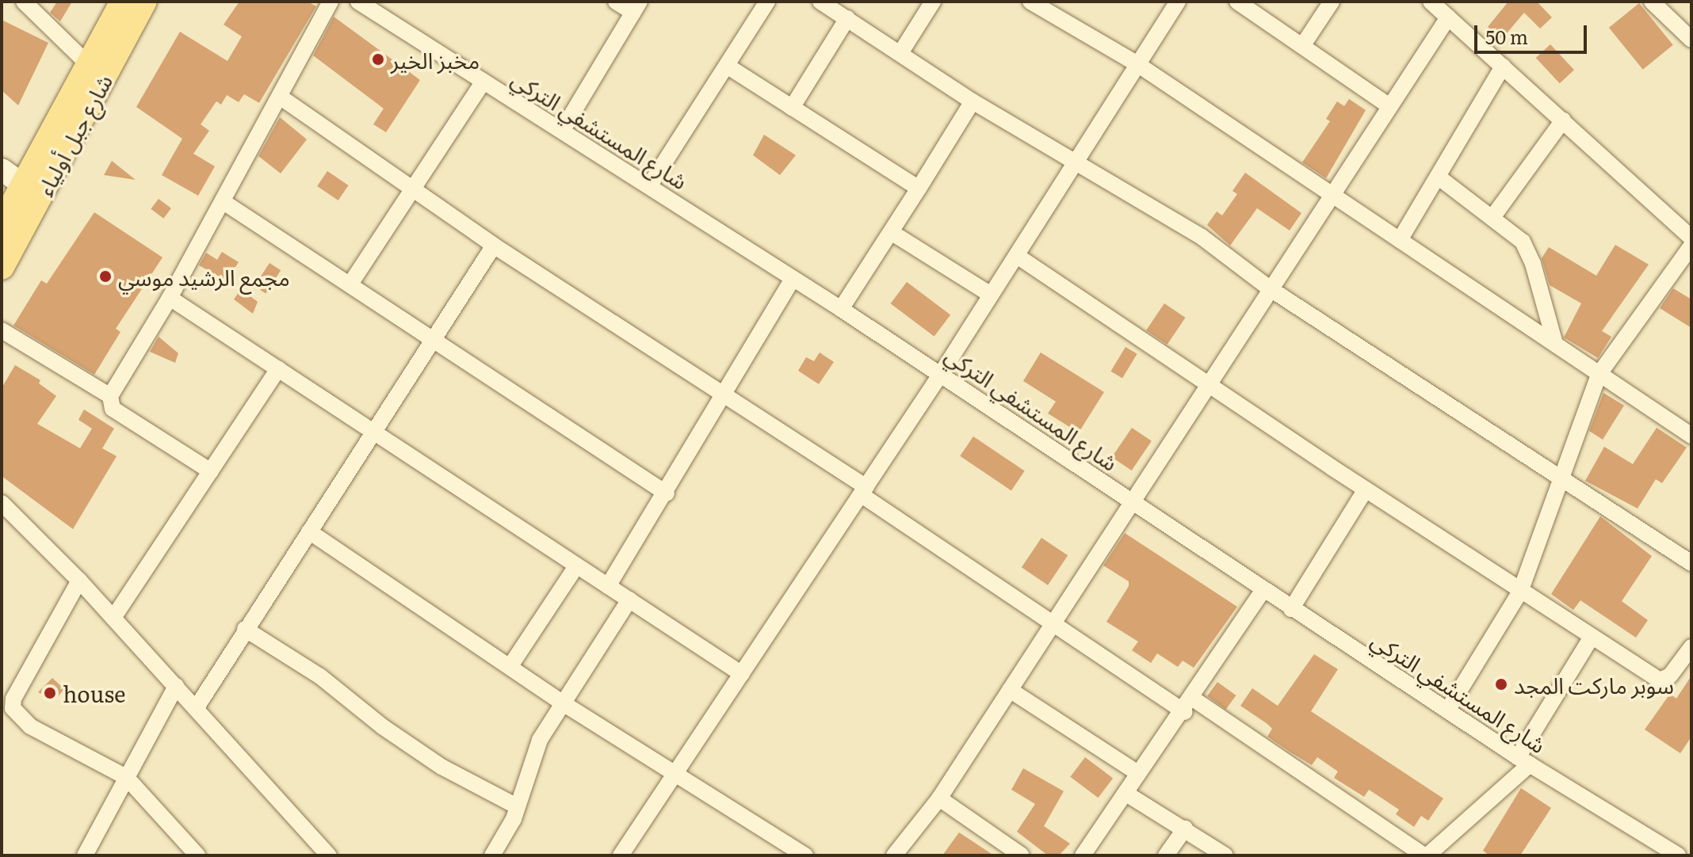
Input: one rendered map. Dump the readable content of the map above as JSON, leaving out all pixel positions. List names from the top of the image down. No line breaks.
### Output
{"streets":{"main road":["شارع جبل أولياء"],"street":["شارع المستشفي التركي"]},"places":["مخبز الخير","مجمع الرشيد موسي","سوبر ماركت المجد","house"],"scale_bar":"50 m"}
